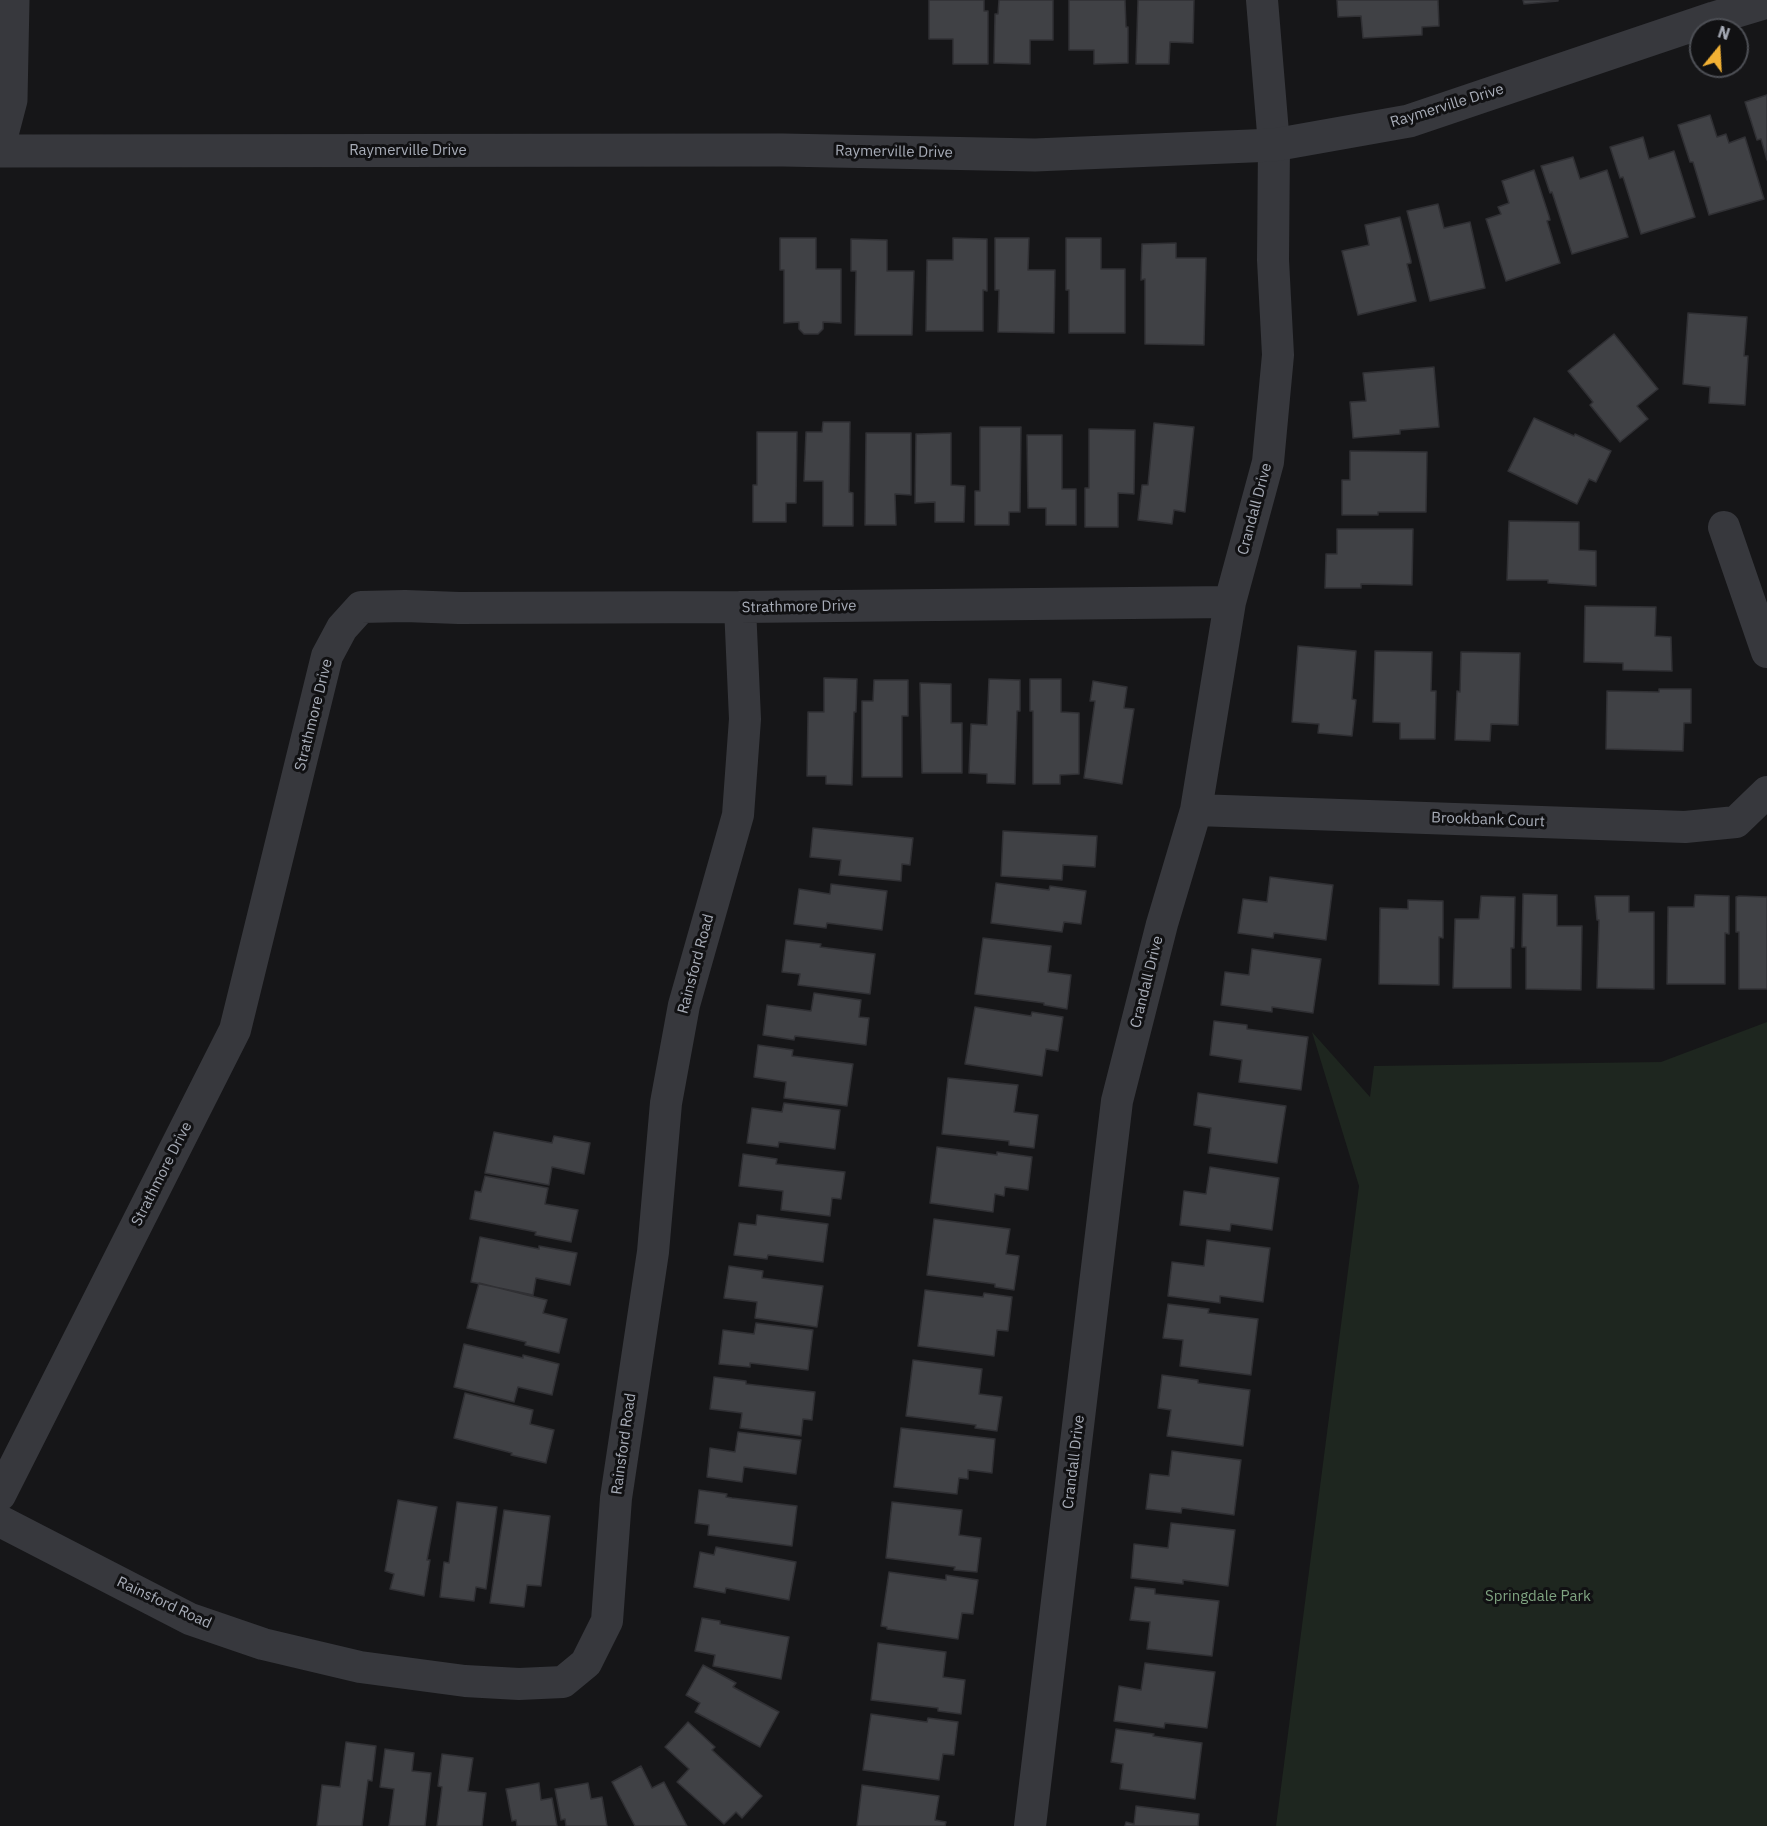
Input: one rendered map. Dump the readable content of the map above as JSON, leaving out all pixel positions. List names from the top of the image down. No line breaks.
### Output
{"streets":{"street":["Raymerville Drive","Crandall Drive","Strathmore Drive","Brookbank Court","Rainsford Road"]},"crossings":[["Raymerville Drive","Crandall Drive"],["Crandall Drive","Strathmore Drive"],["Crandall Drive","Brookbank Court"],["Strathmore Drive","Rainsford Road"]],"parks":["Springdale Park"],"north":"top"}
